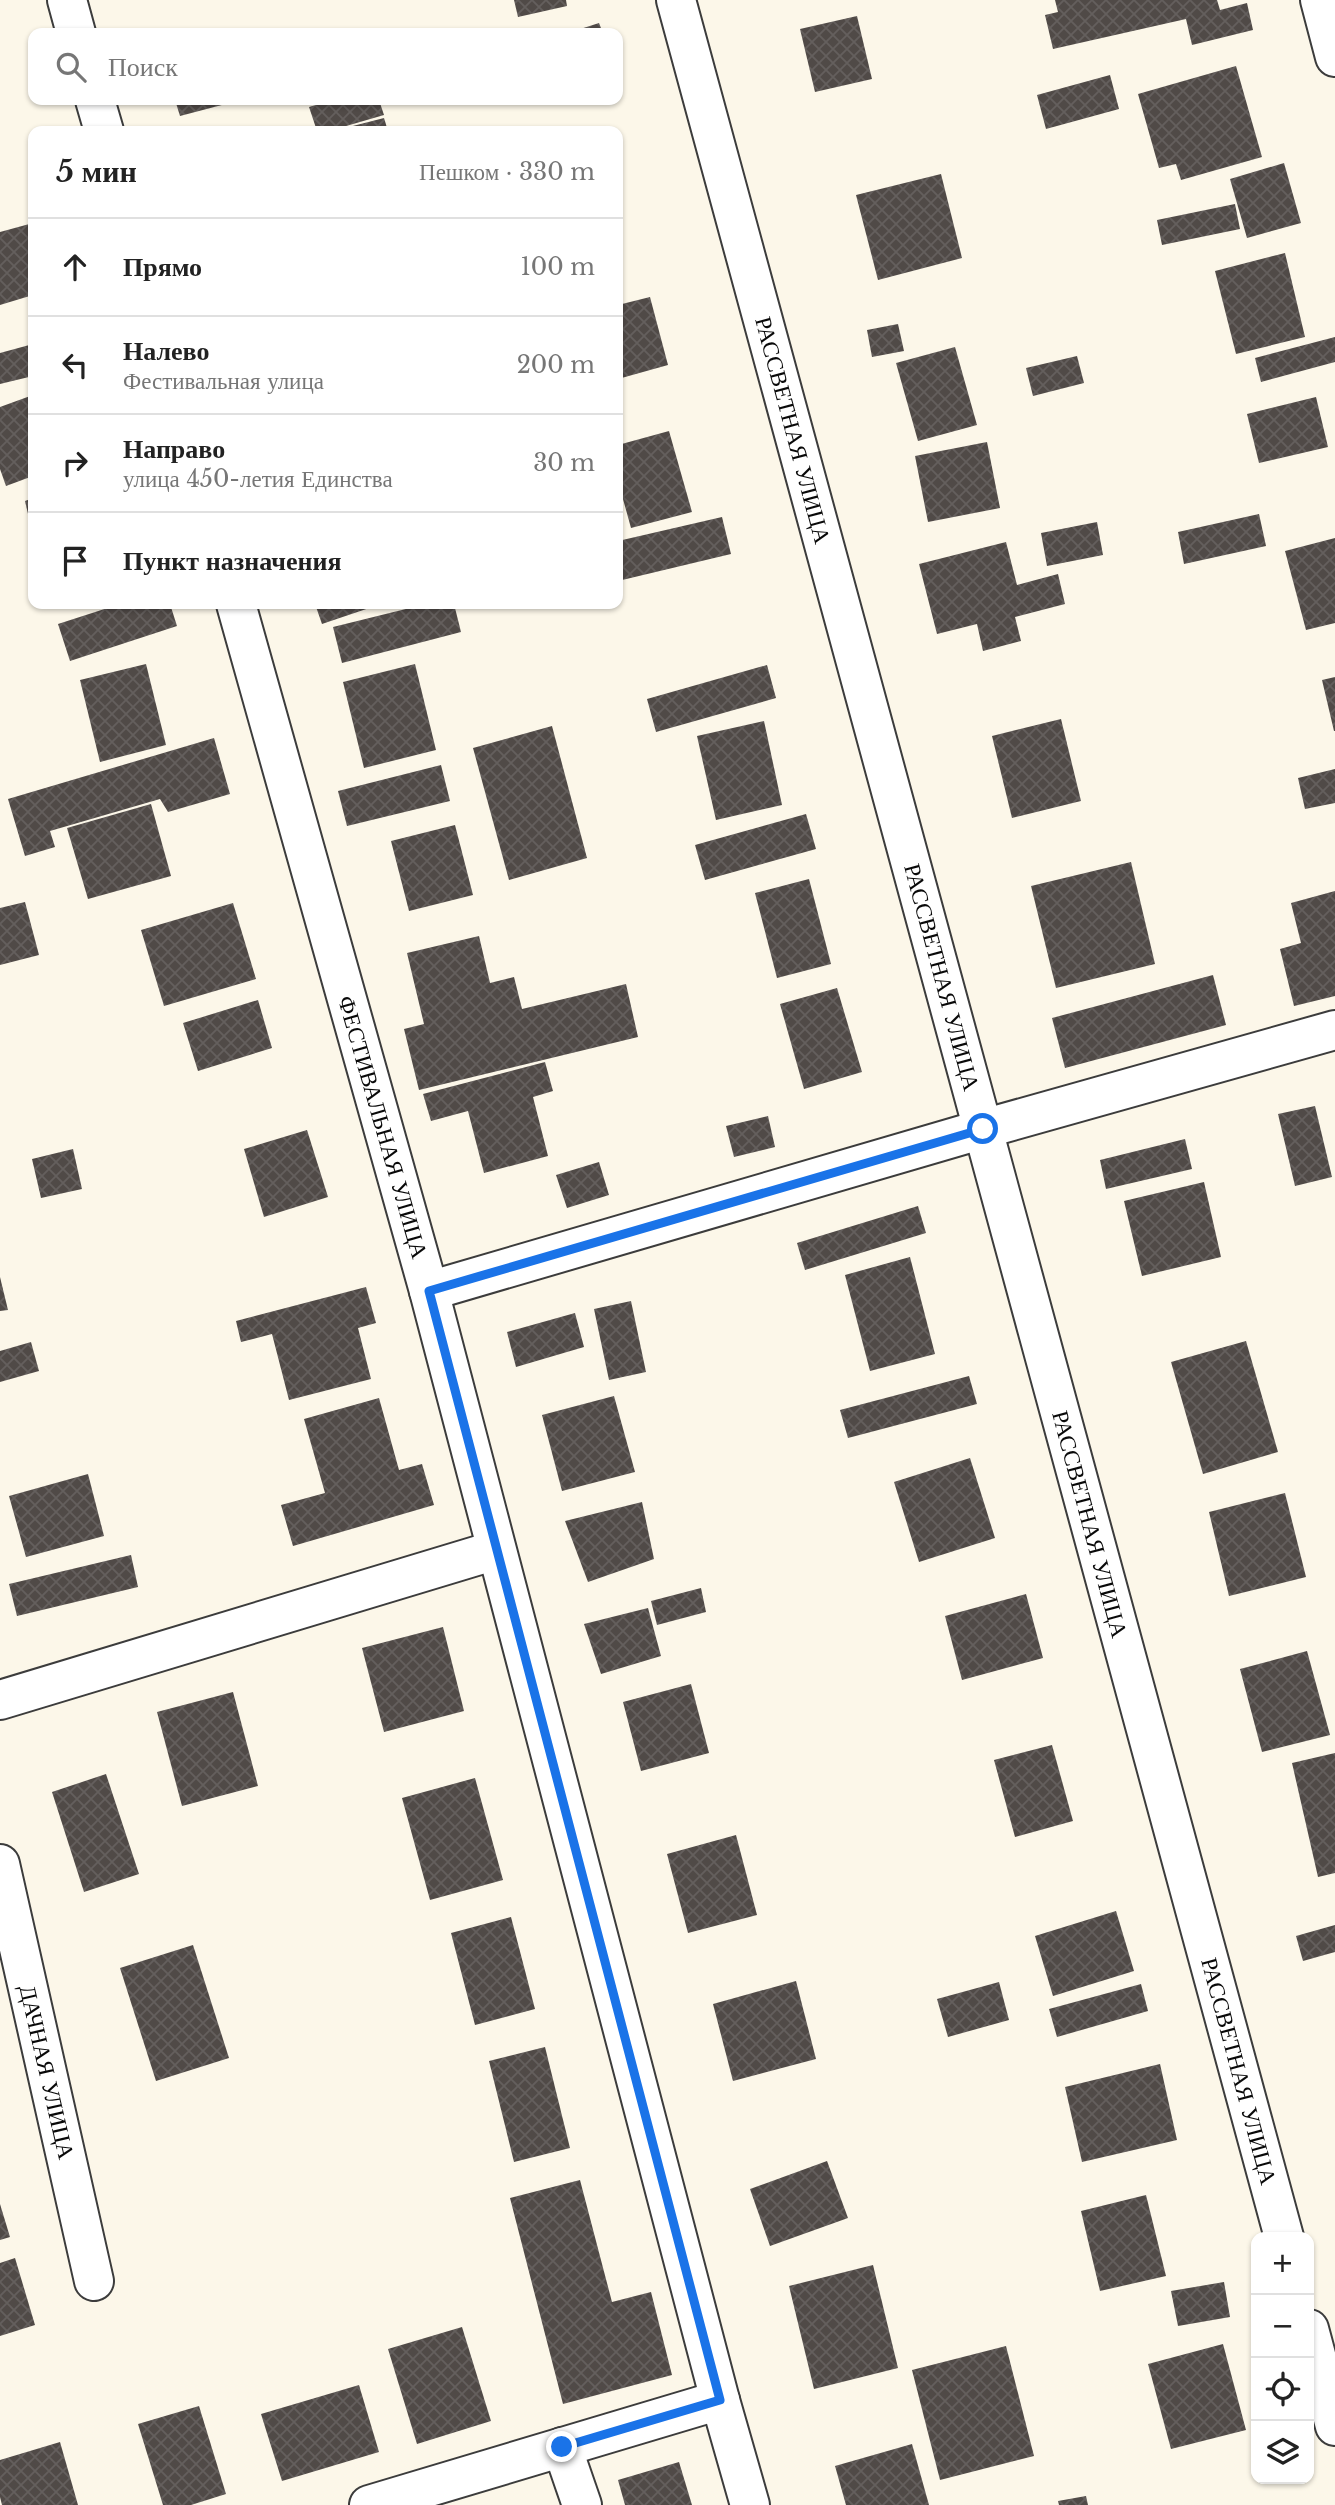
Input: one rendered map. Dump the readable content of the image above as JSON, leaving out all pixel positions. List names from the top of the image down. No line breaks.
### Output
{"streets":{"street":["РАССВЕТНАЯ УЛИЦА","ФЕСТИВАЛЬНАЯ УЛИЦА","ДАЧНАЯ УЛИЦА"]},"page":{"search":"Поиск","heading":["5 мин","Пешком · 330 m"],"list":[["Прямо","100 m"],["Налево","Фестивальная улица","200 m"],["Направо","улица 450-летия Единства","30 m"],"Пункт назначения"],"map_buttons":["+","−"]}}
